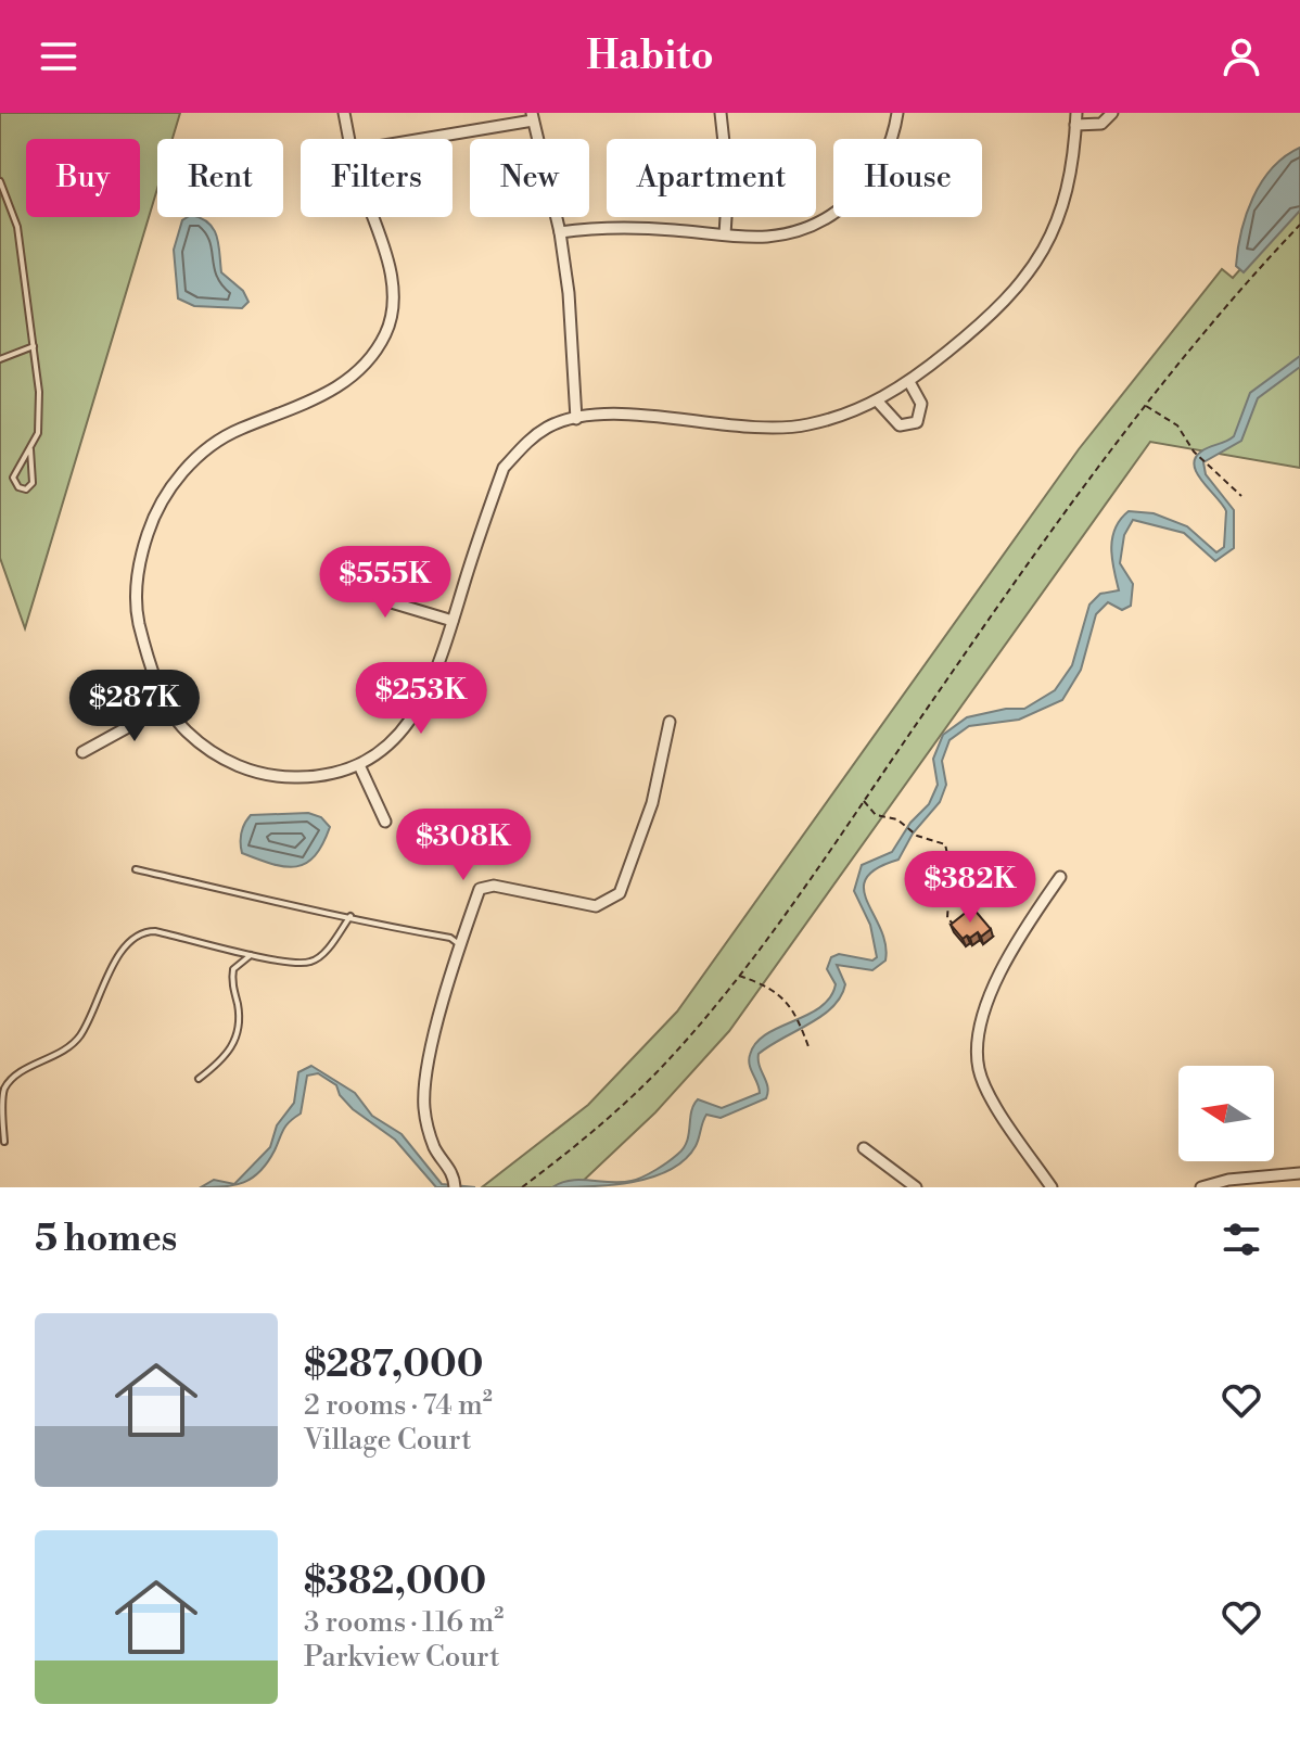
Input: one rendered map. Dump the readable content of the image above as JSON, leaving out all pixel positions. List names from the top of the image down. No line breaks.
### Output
{"north":"left","page":{"header":"Habito","chip":["Buy","Rent","Filters","New","Apartment","House"],"price":["$555K","$253K","$287K","$308K","$382K"],"heading":"5 homes","list":[{"name":"$287,000","note":"2 rooms · 74 m² · Village Court"},{"name":"$382,000","note":"3 rooms · 116 m² · Parkview Court"}]}}
